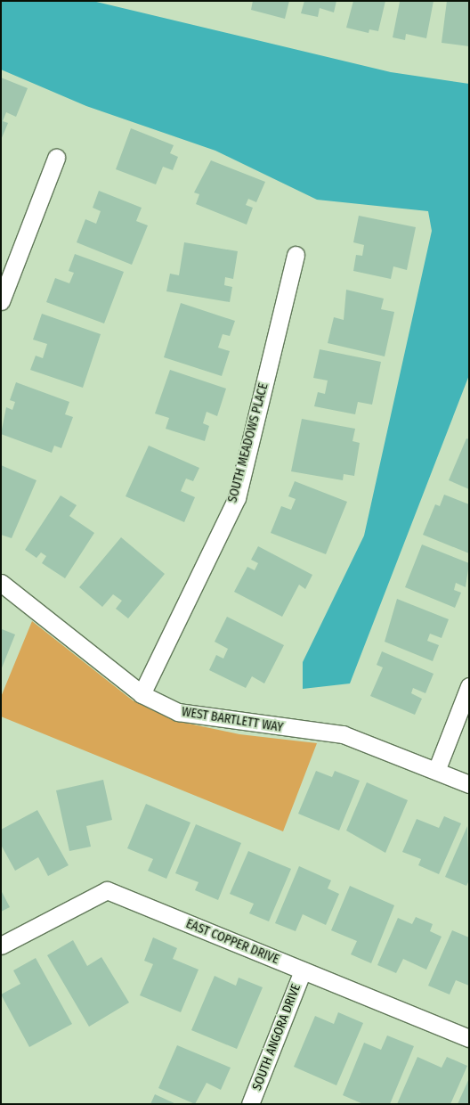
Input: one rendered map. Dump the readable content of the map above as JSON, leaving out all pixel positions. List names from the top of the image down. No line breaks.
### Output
{"streets":{"street":["SOUTH MEADOWS PLACE","WEST BARTLETT WAY","EAST COPPER DRIVE","SOUTH ANGORA DRIVE"]},"crossings":[["SOUTH MEADOWS PLACE","WEST BARTLETT WAY"],["EAST COPPER DRIVE","SOUTH ANGORA DRIVE"]]}
